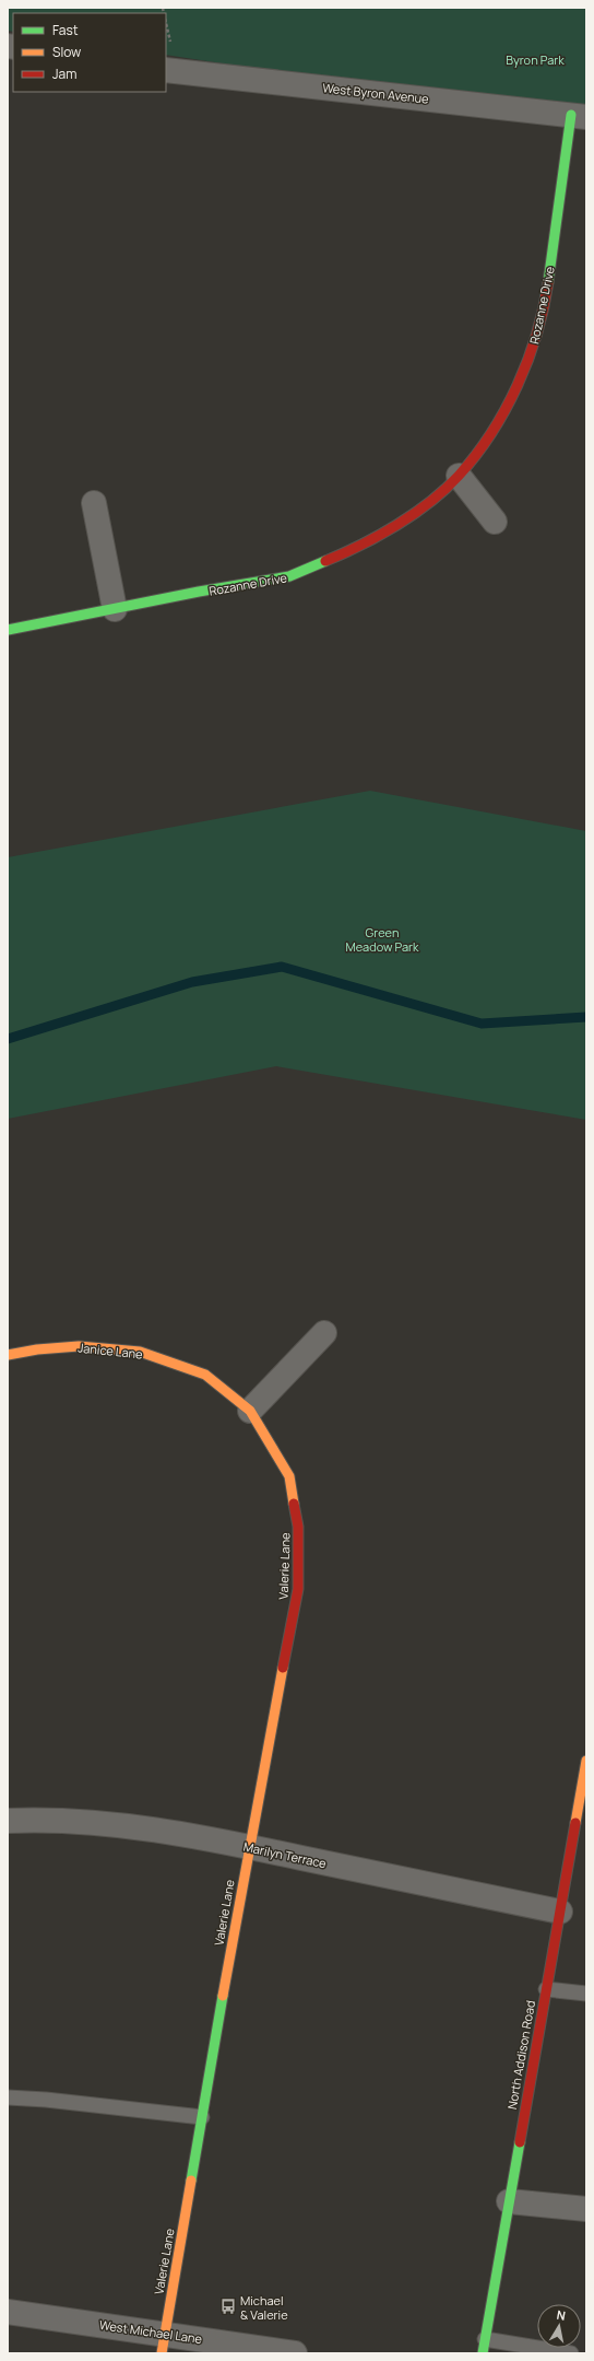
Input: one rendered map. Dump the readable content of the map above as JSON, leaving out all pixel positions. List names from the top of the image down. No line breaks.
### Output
{"streets":{"street":["West Byron Avenue","Rozanne Drive","Janice Lane","Valerie Lane","Marilyn Terrace","North Addison Road","West Michael Lane"]},"crossings":[["West Byron Avenue","Rozanne Drive"],["Janice Lane","Valerie Lane"],["Valerie Lane","Marilyn Terrace"],["Valerie Lane","West Michael Lane"],["Marilyn Terrace","North Addison Road"]],"parks":["Byron Park","Green Meadow Park"],"places":{"bus stop":["Michael & Valerie"]},"legend":["Fast","Slow","Jam"],"north":"top"}
